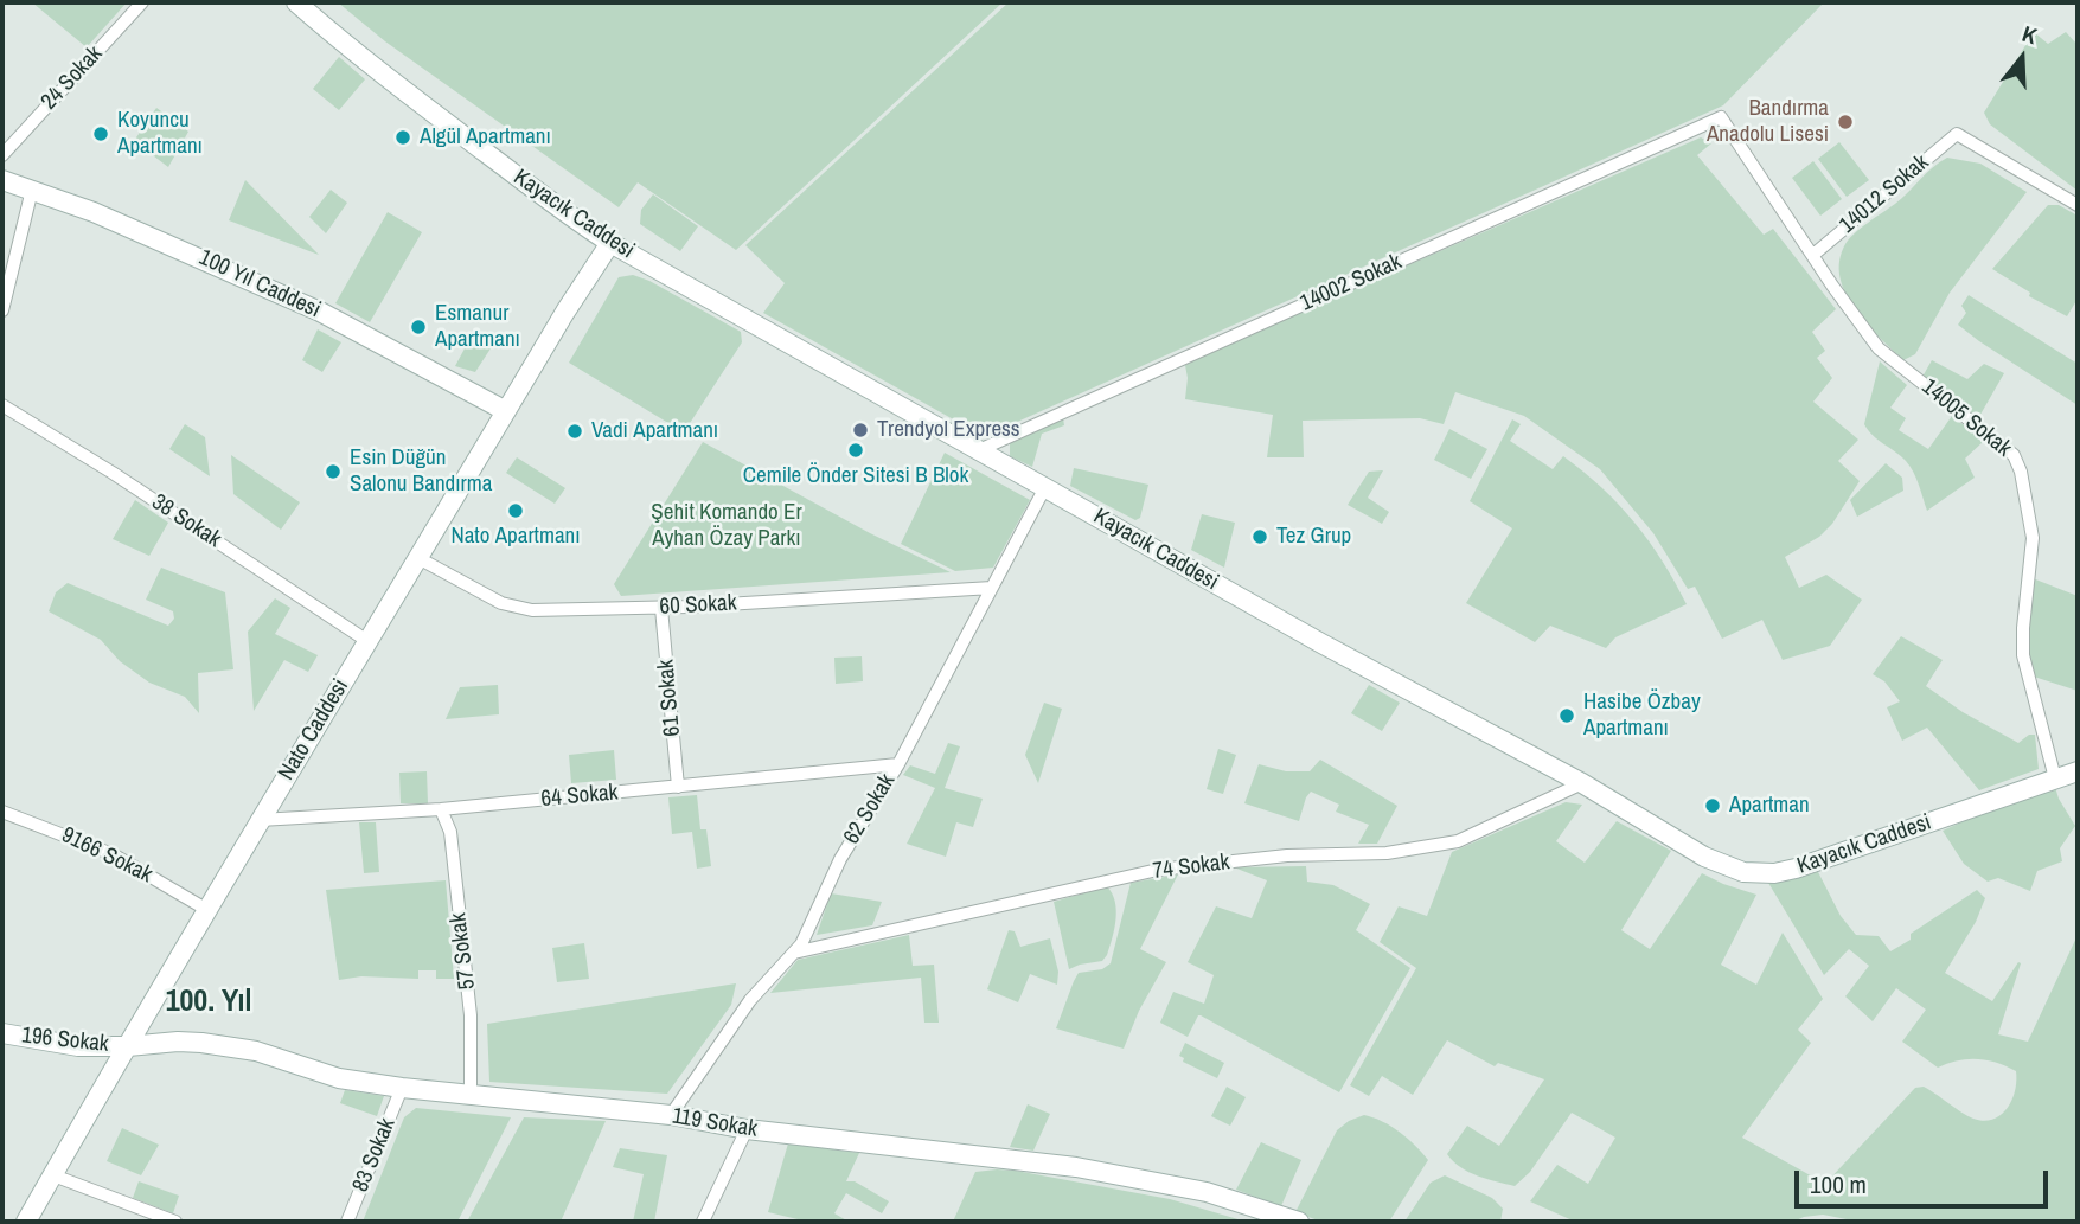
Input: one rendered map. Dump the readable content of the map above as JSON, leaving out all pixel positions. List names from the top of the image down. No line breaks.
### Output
{"streets":{"main road":["Kayacık Caddesi","100 Yıl Caddesi","Nato Caddesi","196 Sokak","119 Sokak"],"street":["24 Sokak","14012 Sokak","14002 Sokak","14005 Sokak","38 Sokak","60 Sokak","61 Sokak","64 Sokak","62 Sokak","9166 Sokak","74 Sokak","57 Sokak","83 Sokak"]},"crossings":[["14012 Sokak","14005 Sokak"],["Kayacık Caddesi","14002 Sokak"],["Kayacık Caddesi","14005 Sokak"],["Kayacık Caddesi","Nato Caddesi"],["Kayacık Caddesi","62 Sokak"],["Kayacık Caddesi","74 Sokak"],["14002 Sokak","14005 Sokak"],["100 Yıl Caddesi","Nato Caddesi"],["38 Sokak","Nato Caddesi"],["60 Sokak","61 Sokak"],["60 Sokak","Nato Caddesi"],["60 Sokak","62 Sokak"],["61 Sokak","64 Sokak"],["Nato Caddesi","64 Sokak"],["Nato Caddesi","9166 Sokak"],["Nato Caddesi","196 Sokak"],["Nato Caddesi","119 Sokak"],["64 Sokak","62 Sokak"],["64 Sokak","57 Sokak"],["62 Sokak","74 Sokak"],["62 Sokak","119 Sokak"],["57 Sokak","119 Sokak"],["196 Sokak","119 Sokak"],["119 Sokak","83 Sokak"]],"districts":["100. Yıl"],"parks":["Şehit Komando Er Ayhan Özay Parkı"],"places":["Bandırma Anadolu Lisesi","Koyuncu Apartmanı","Algül Apartmanı","Esmanur Apartmanı","Trendyol Express","Vadi Apartmanı","Cemile Önder Sitesi B Blok","Esin Düğün Salonu Bandırma","Nato Apartmanı","Tez Grup","Hasibe Özbay Apartmanı","Apartman"],"scale_bar":"100 m","north":"top"}
